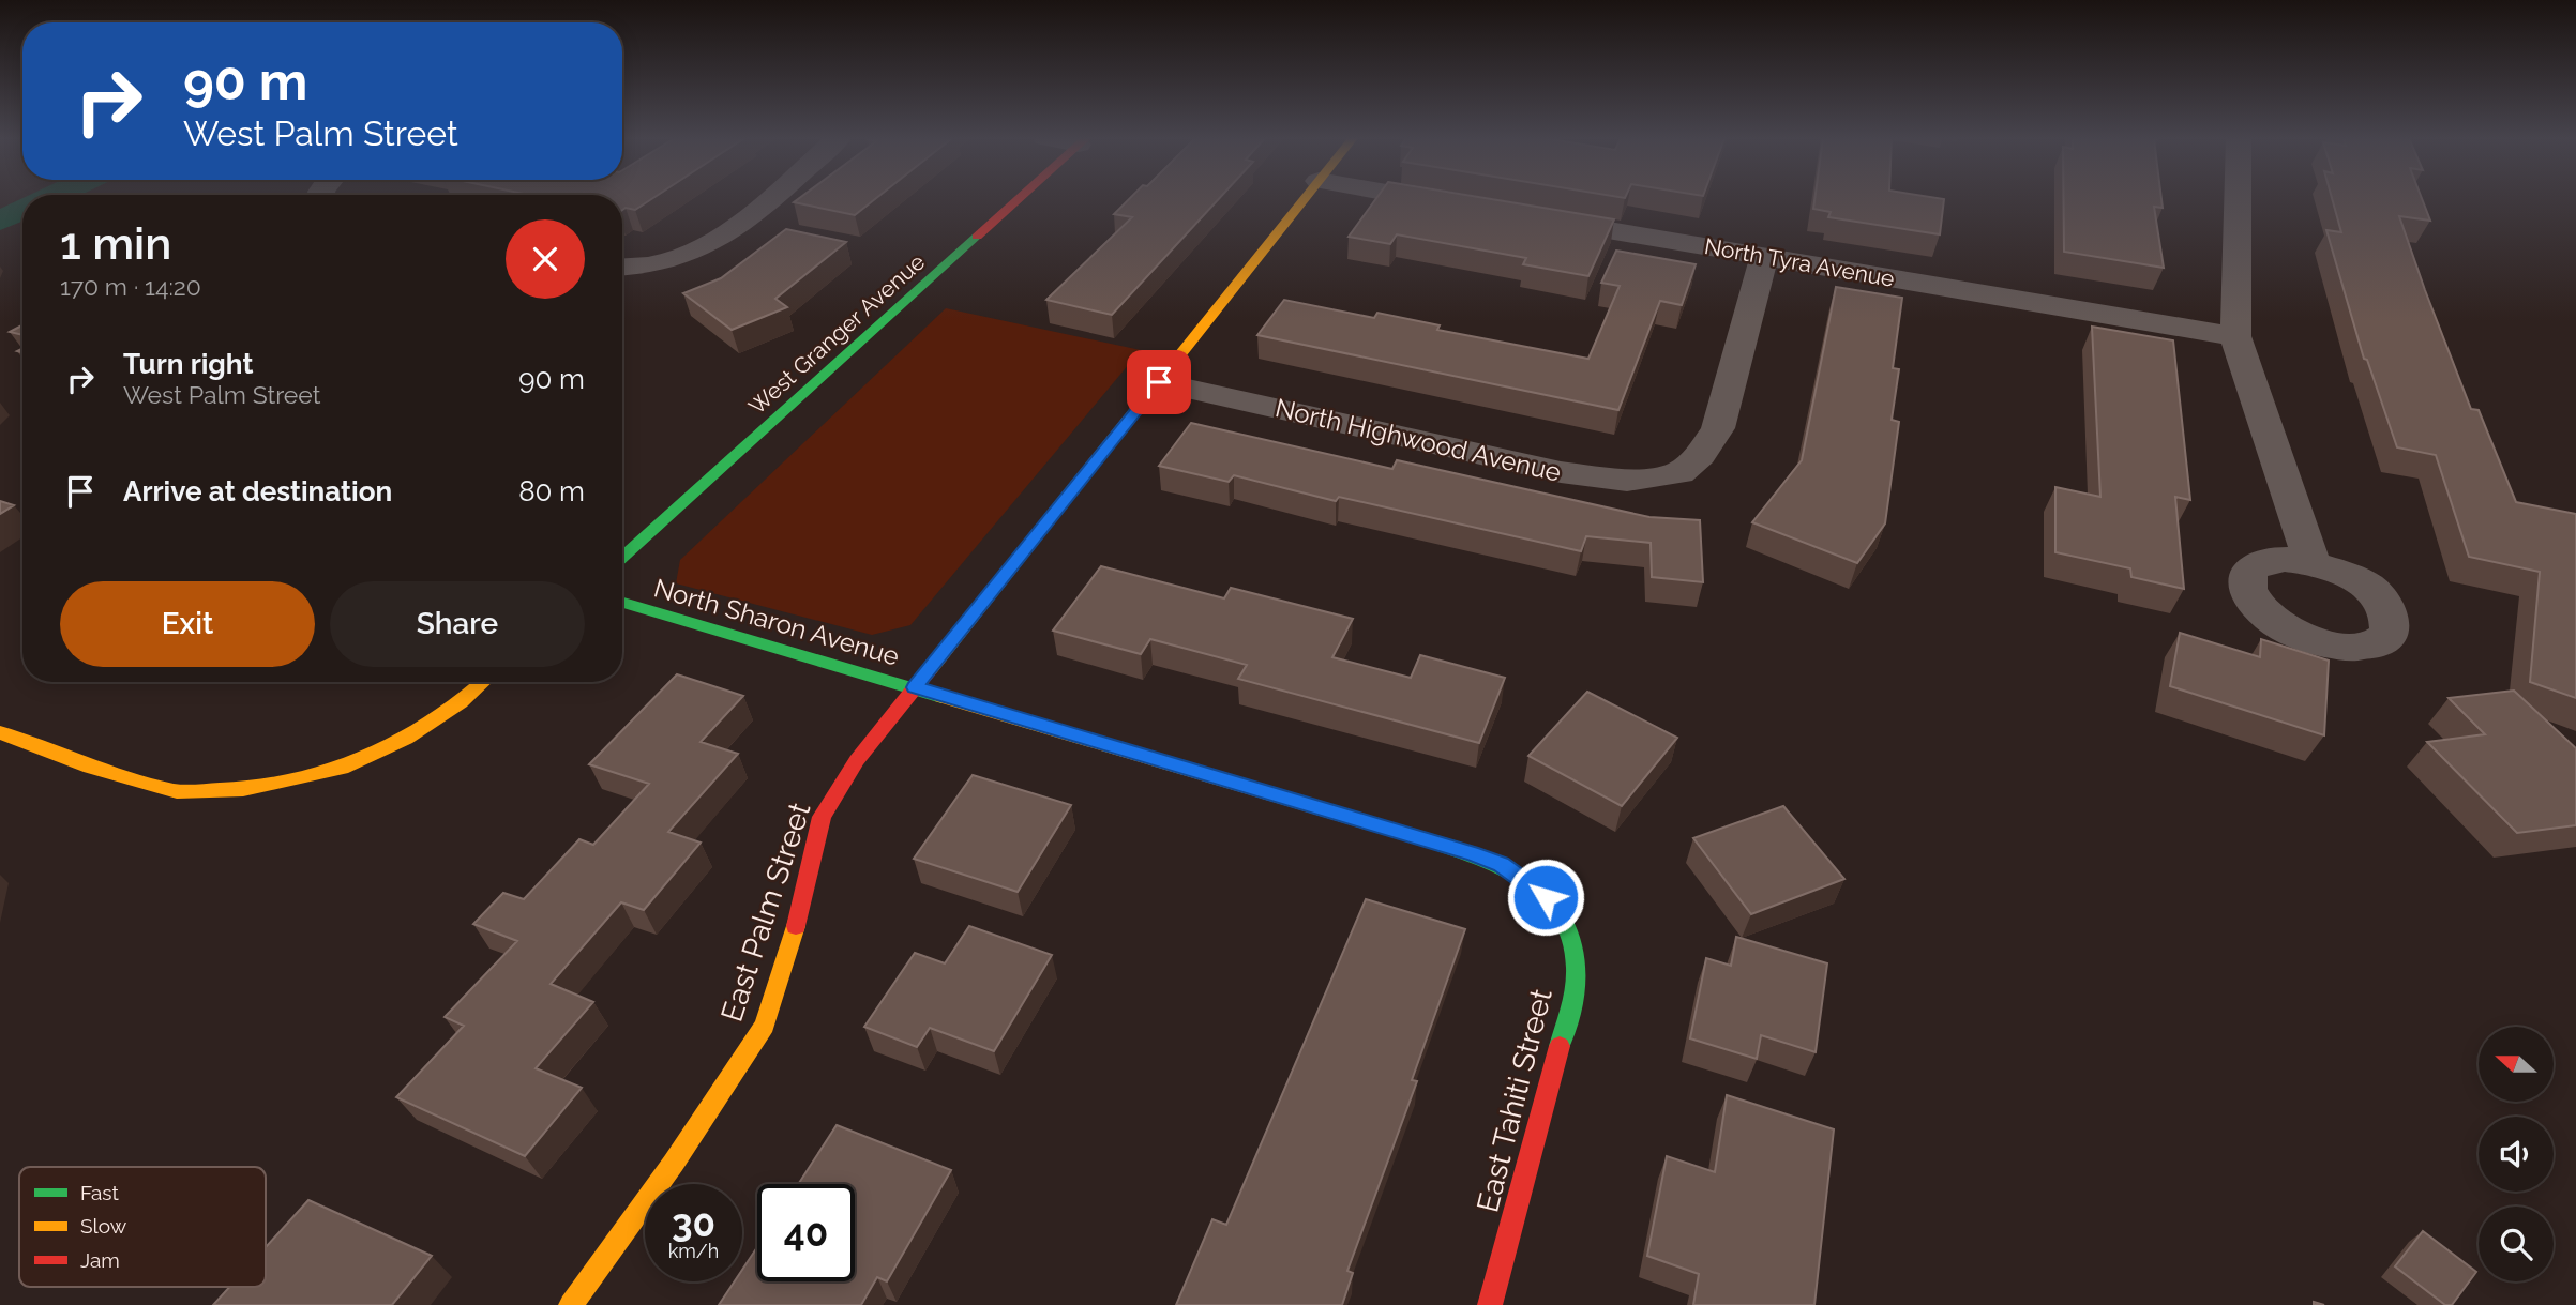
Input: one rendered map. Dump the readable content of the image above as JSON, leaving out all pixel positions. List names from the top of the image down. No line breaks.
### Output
{"streets":{"street":["North Tyra Avenue","West Granger Avenue","North Highwood Avenue","North Sharon Avenue","East Palm Street","East Tahiti Street"]},"crossings":[["North Tyra Avenue","North Highwood Avenue"],["North Highwood Avenue","East Palm Street"],["North Sharon Avenue","East Palm Street"],["North Sharon Avenue","East Tahiti Street"]],"legend":["Fast","Slow","Jam"],"north":"left","page":{"turn":["90 m","West Palm Street"],"heading":["1 min","170 m · 14:20"],"list":[{"name":"Turn right","note":"West Palm Street","value":"90 m"},{"name":"Arrive at destination","value":"80 m"}],"buttons":["Exit","Share"],"speed":"30 km/h","limit":"40"}}
